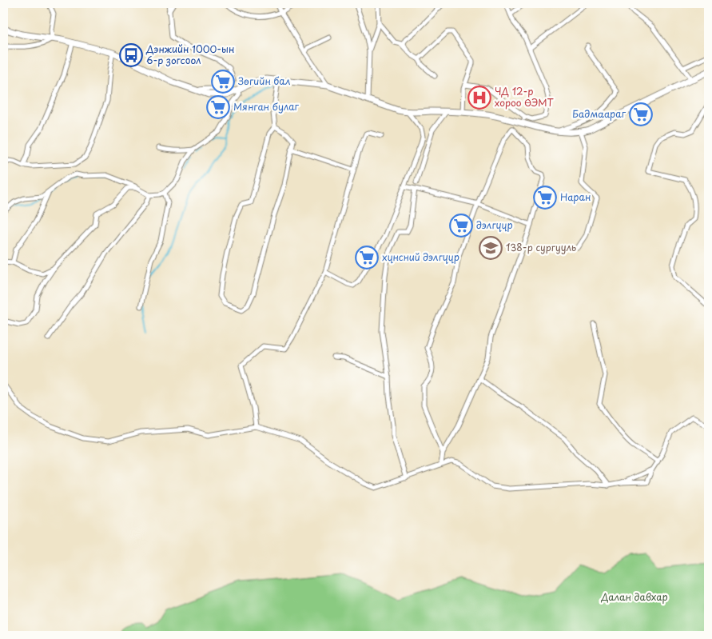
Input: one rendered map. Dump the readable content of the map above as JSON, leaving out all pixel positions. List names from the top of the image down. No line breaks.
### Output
{"parks":["Далан давхар"],"places":{"bus stop":["Дэнжийн 1000-ын 6-р зогсоол"],"supermarket":["Зөгийн бал","Мянган булаг","Бадмаараг","Наран","дэлгүүр","хүнсний дэлгүүр"],"hospital":["ЧД 12-р хороо ӨЭМТ"],"school or university":["138-р сургууль"]}}
